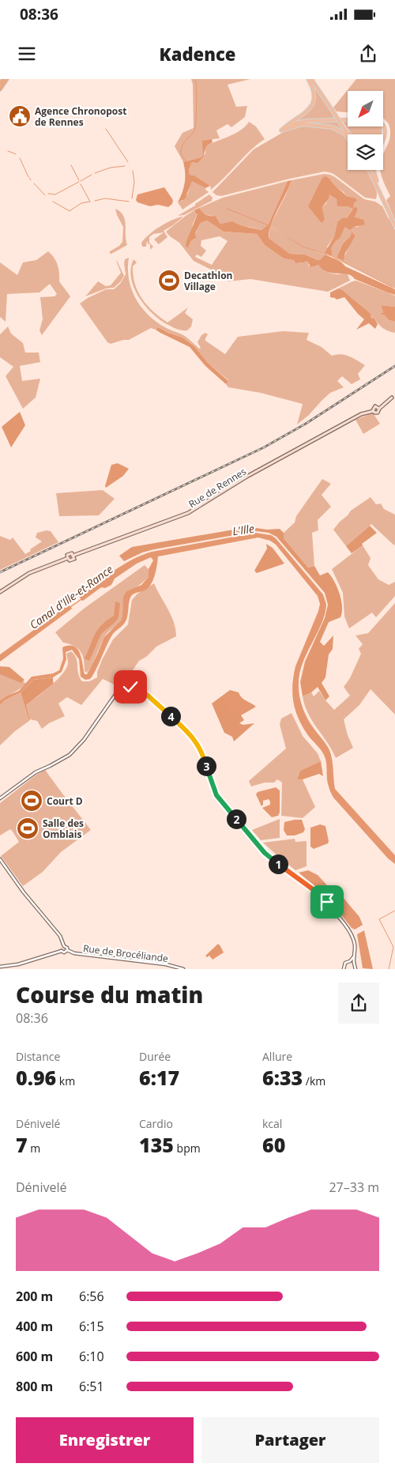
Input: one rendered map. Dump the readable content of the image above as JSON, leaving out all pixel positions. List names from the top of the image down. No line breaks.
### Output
{"streets":{"main road":["Rue de Rennes"],"street":["Rue de Brocéliande"]},"water":["L'Ille","Canal d'Ille-et-Rance"],"places":{"public building":["Agence Chronopost de Rennes"],"sports":["Decathlon Village","Court D","Salle des Omblais"]},"north":"bottom left","page":{"status":"08:36","header":"Kadence","pins":["4","3","2","1"],"heading":["Course du matin","08:36"],"stats":[["Distance","0.96 km"],["Durée","6:17"],["Allure","6:33 /km"],["Dénivelé","7 m"],["Cardio","135 bpm"],["kcal","60"]],"chart":["Dénivelé","27–33 m"],"list":[{"name":"200 m","note":"6:56"},{"name":"400 m","note":"6:15"},{"name":"600 m","note":"6:10"},{"name":"800 m","note":"6:51"}],"buttons":["Enregistrer","Partager"]}}
